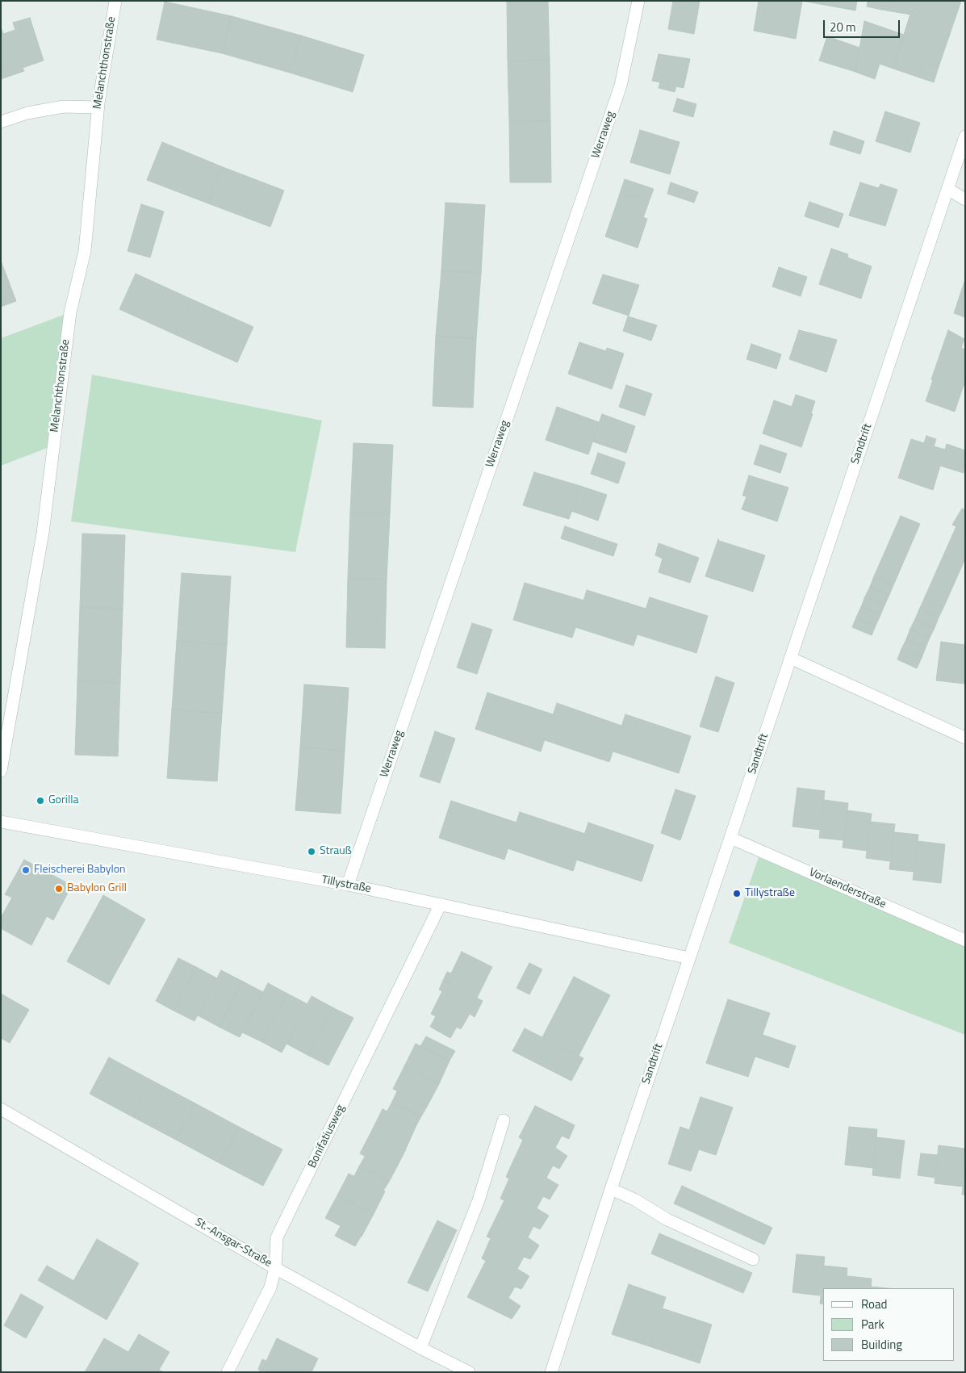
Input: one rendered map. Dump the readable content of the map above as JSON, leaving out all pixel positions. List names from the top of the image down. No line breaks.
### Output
{"streets":{"street":["Melanchthonstraße","Werraweg","Sandtrift","Tillystraße","Vorlaenderstraße","Bonifatiusweg","St.-Ansgar-Straße"]},"crossings":[["Werraweg","Tillystraße"],["Sandtrift","Tillystraße"],["Sandtrift","Vorlaenderstraße"],["Tillystraße","Bonifatiusweg"],["Bonifatiusweg","St.-Ansgar-Straße"]],"places":["Gorilla","Strauß","Fleischerei Babylon","Babylon Grill","Tillystraße"],"legend":["Road","Park","Building"],"scale_bar":"20 m"}
